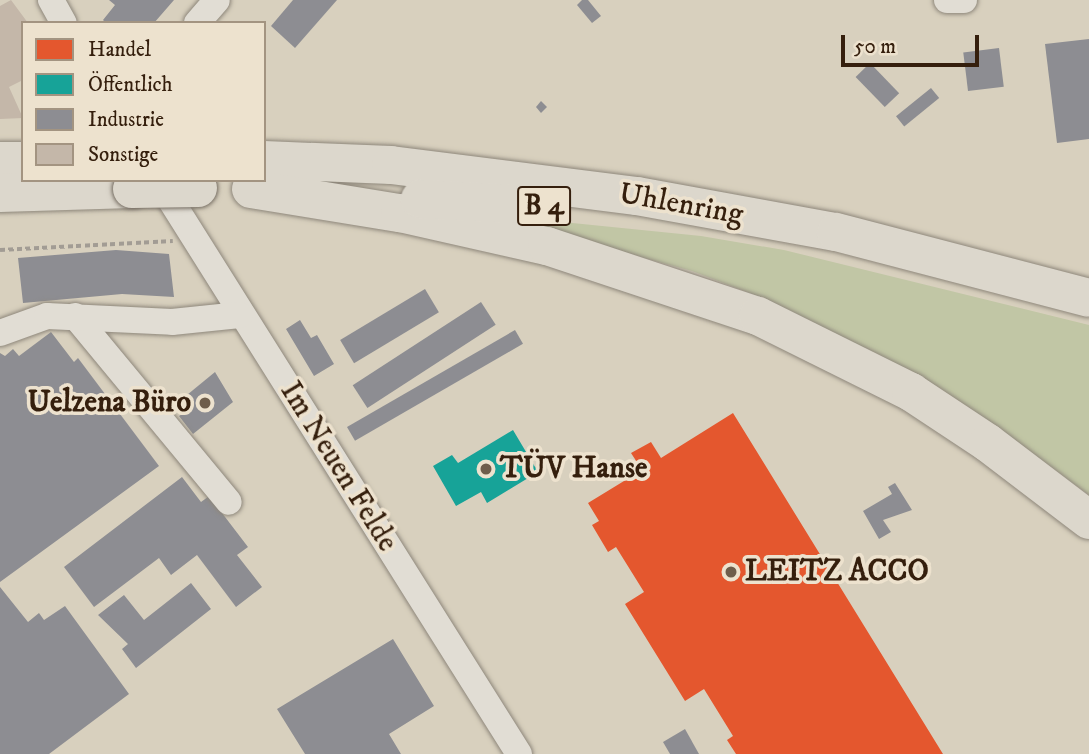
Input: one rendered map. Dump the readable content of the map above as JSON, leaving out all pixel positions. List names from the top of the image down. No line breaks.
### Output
{"streets":{"highway":["B 4"],"street":["Im Neuen Felde"]},"crossings":[["B 4","Im Neuen Felde"]],"places":["Uelzena Büro","TÜV Hanse","LEITZ ACCO"],"legend":["Handel","Öffentlich","Industrie","Sonstige"],"scale_bar":"50 m"}
